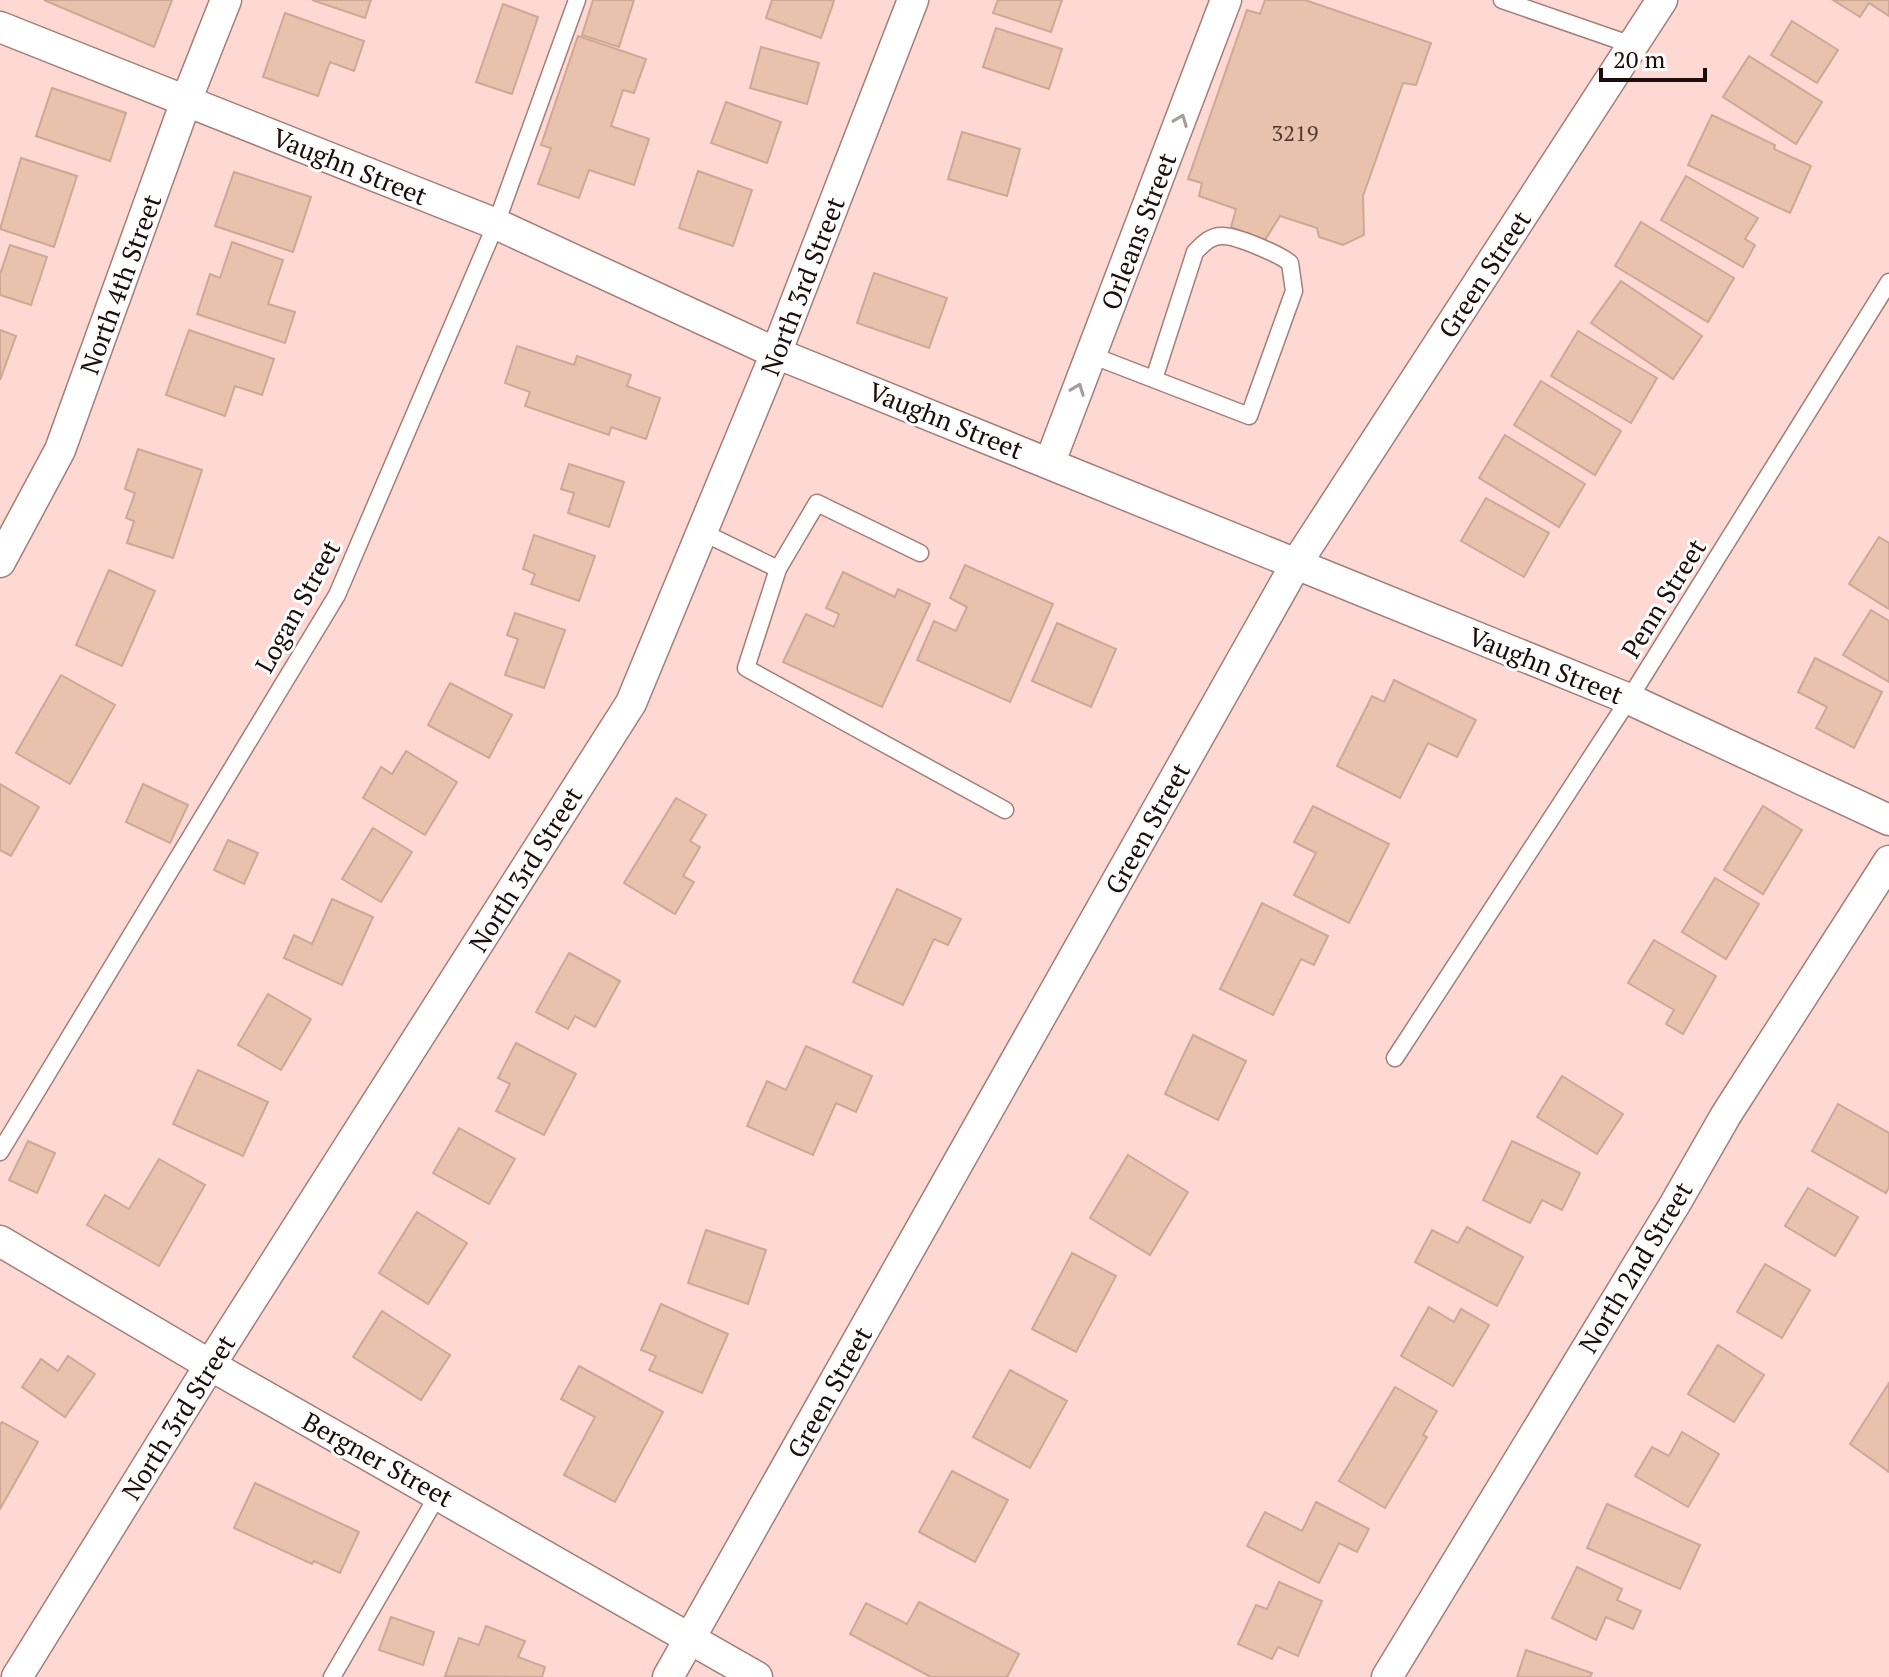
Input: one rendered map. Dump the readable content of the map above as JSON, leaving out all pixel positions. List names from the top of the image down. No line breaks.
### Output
{"streets":{"street":["Vaughn Street","Orleans Street","Green Street","North 4th Street","North 3rd Street","North 2nd Street","Bergner Street"],"lane":["Penn Street","Logan Street"]},"crossings":[["Vaughn Street","Orleans Street"],["Vaughn Street","Green Street"],["Vaughn Street","North 4th Street"],["Vaughn Street","North 3rd Street"],["Vaughn Street","Penn Street"],["Vaughn Street","Logan Street"],["Green Street","Bergner Street"],["North 3rd Street","Bergner Street"]],"one_way":["Orleans Street"],"house_numbers":["3219"],"scale_bar":"20 m"}
